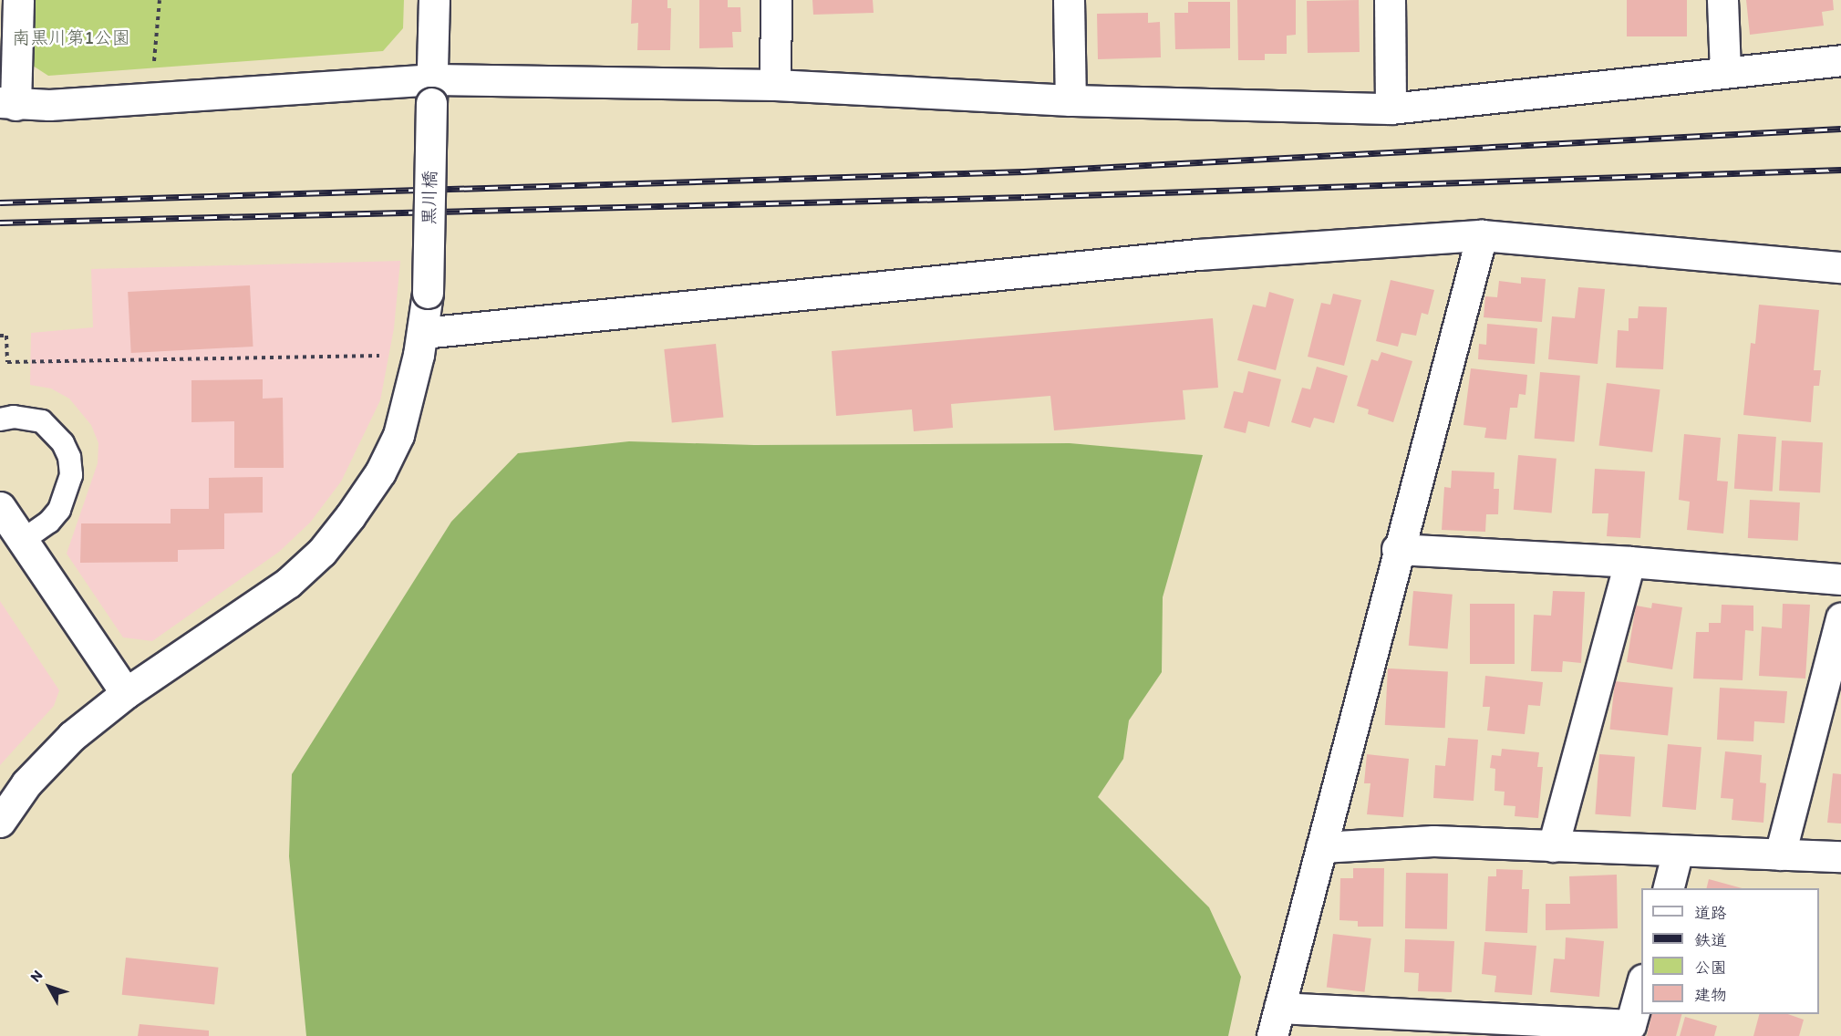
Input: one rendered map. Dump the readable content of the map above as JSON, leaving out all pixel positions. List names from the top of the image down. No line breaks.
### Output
{"streets":{"street":["黒川橋"]},"parks":["南黒川第1公園"],"legend":["道路","鉄道","公園","建物"],"north":"top left"}
